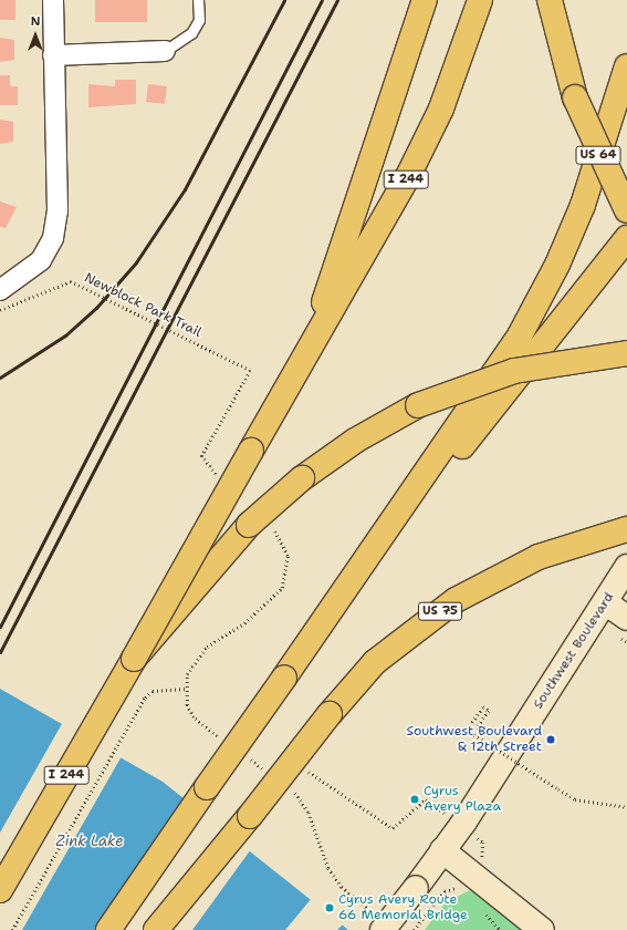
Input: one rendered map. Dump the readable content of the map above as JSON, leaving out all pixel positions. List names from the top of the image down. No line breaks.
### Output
{"streets":{"highway":["US 64","I 244","US 75"],"main road":["Southwest Boulevard"],"path":["Newblock Park Trail"]},"water":["Zink Lake"],"places":["Southwest Boulevard & 12th Street","Cyrus Avery Plaza","Cyrus Avery Route 66 Memorial Bridge"],"north":"top"}
